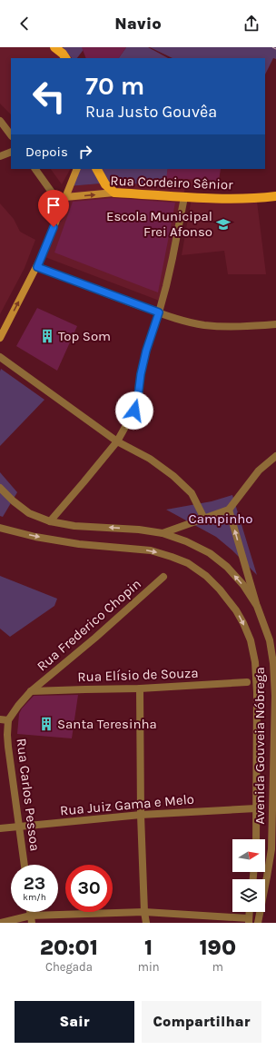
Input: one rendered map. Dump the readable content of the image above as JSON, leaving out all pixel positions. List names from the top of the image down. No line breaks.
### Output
{"streets":{"main road":["Rua Cordeiro Sênior"],"street":["Rua Frederico Chopin","Rua Elísio de Souza","Avenida Gouveia Nóbrega","Rua Carlos Pessoa","Rua Juiz Gama e Melo"]},"crossings":[["Rua Frederico Chopin","Rua Elísio de Souza"],["Rua Frederico Chopin","Rua Carlos Pessoa"],["Avenida Gouveia Nóbrega","Rua Juiz Gama e Melo"],["Rua Carlos Pessoa","Rua Juiz Gama e Melo"]],"parks":["Campinho"],"places":{"school or university":["Escola Municipal Frei Afonso"],"building":["Top Som","Santa Teresinha"]},"north":"right","page":{"header":"Navio","turn":["70 m","Rua Justo Gouvêa"],"then":"Depois","speed":"23 km/h","limit":"30","eta":["20:01","Chegada","1","min","190","m"],"buttons":["Sair","Compartilhar"]}}
